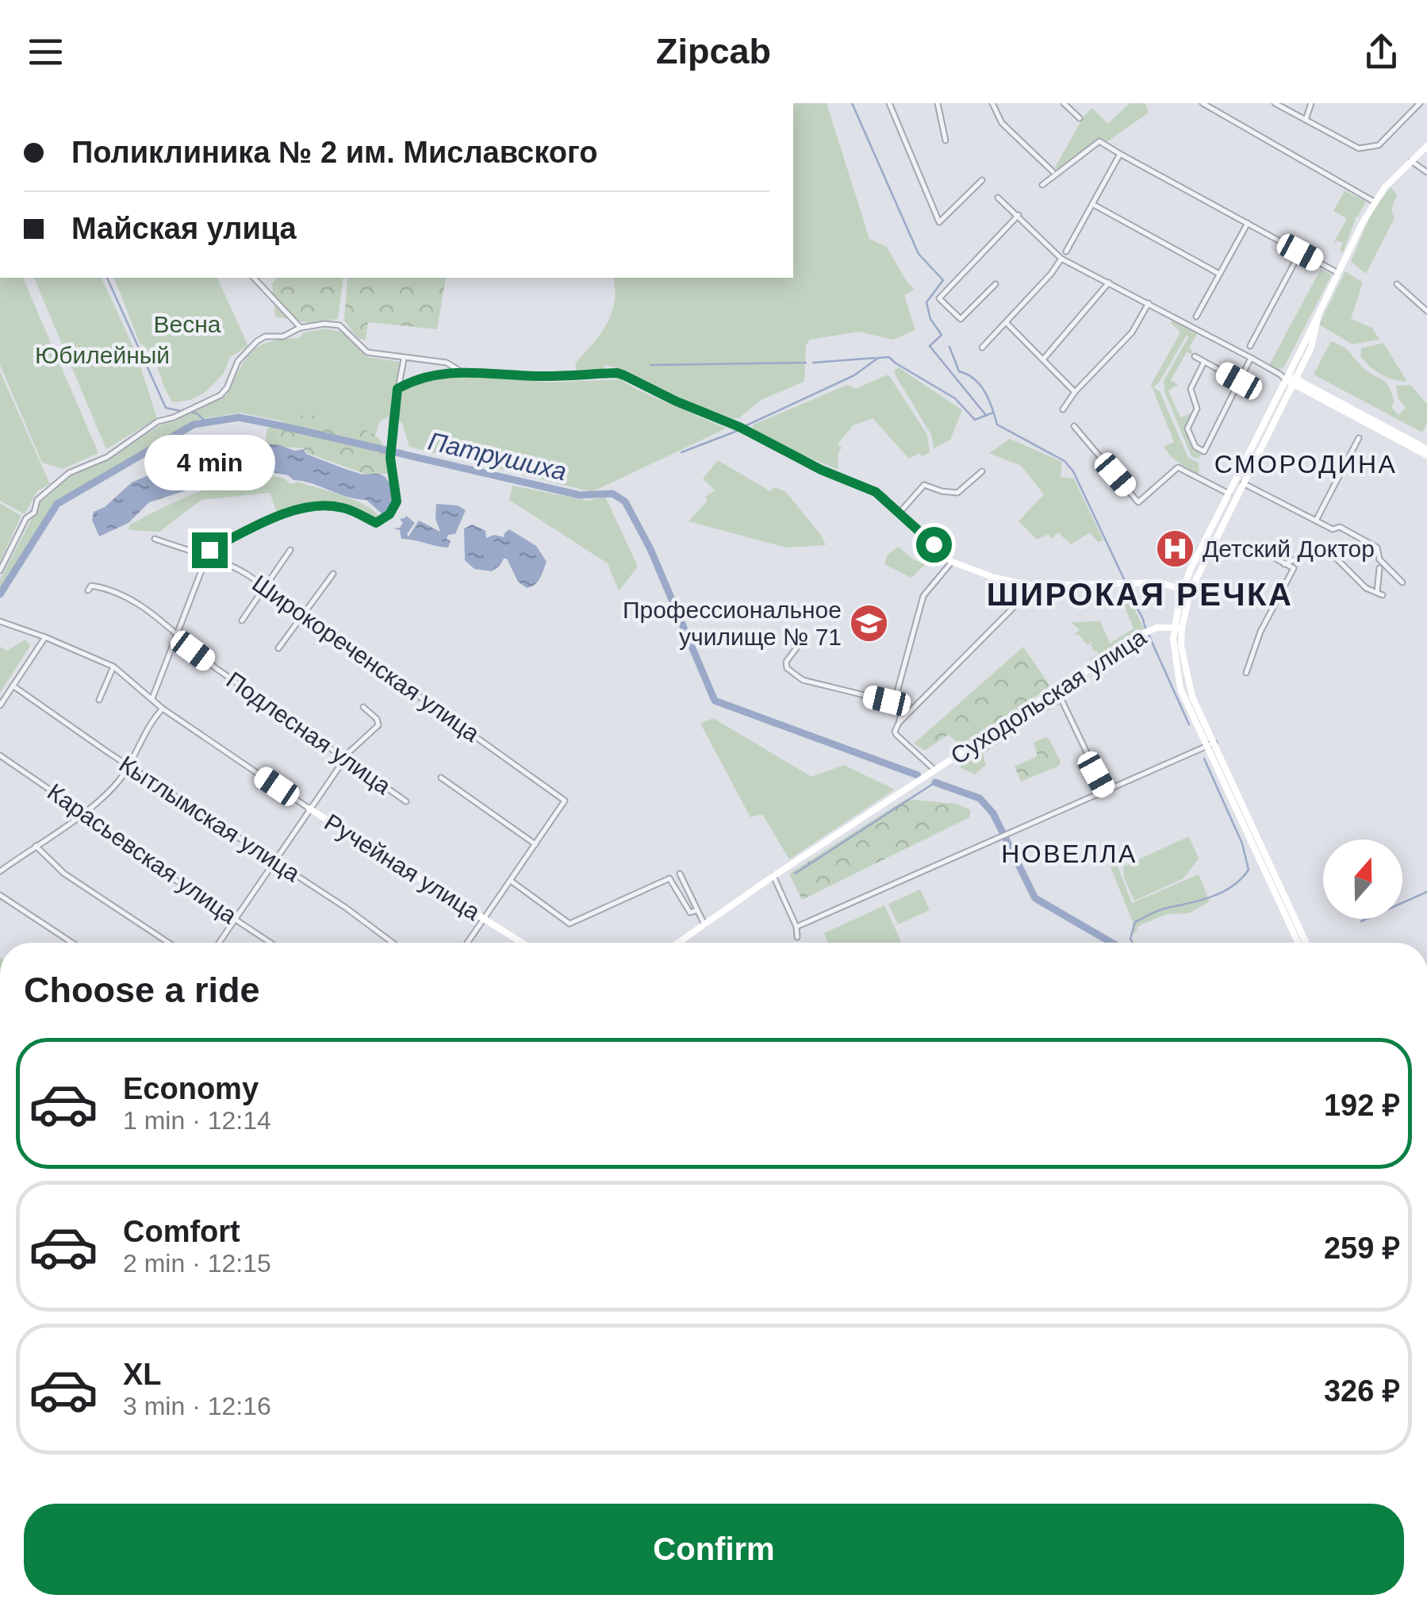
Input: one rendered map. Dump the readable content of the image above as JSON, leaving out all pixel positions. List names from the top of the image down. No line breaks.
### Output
{"streets":{"main road":["Суходольская улица","Ручейная улица"],"street":["Широкореченская улица","Подлесная улица","Кытлымская улица","Карасьевская улица"]},"districts":["СМОРОДИНА","ШИРОКАЯ РЕЧКА","НОВЕЛЛА"],"water":["Патрушиха"],"parks":["Весна","Юбилейный"],"places":{"hospital":["Детский Доктор"],"school or university":["Профессиональное училище № 71"]},"north":"top","page":{"header":"Zipcab","banner":["Поликлиника № 2 им. Миславского","Майская улица"],"bubble":"4 min","heading":"Choose a ride","list":[{"name":"Economy","note":"1 min · 12:14","value":"192 ₽"},{"name":"Comfort","note":"2 min · 12:15","value":"259 ₽"},{"name":"XL","note":"3 min · 12:16","value":"326 ₽"}],"buttons":"Confirm"}}
